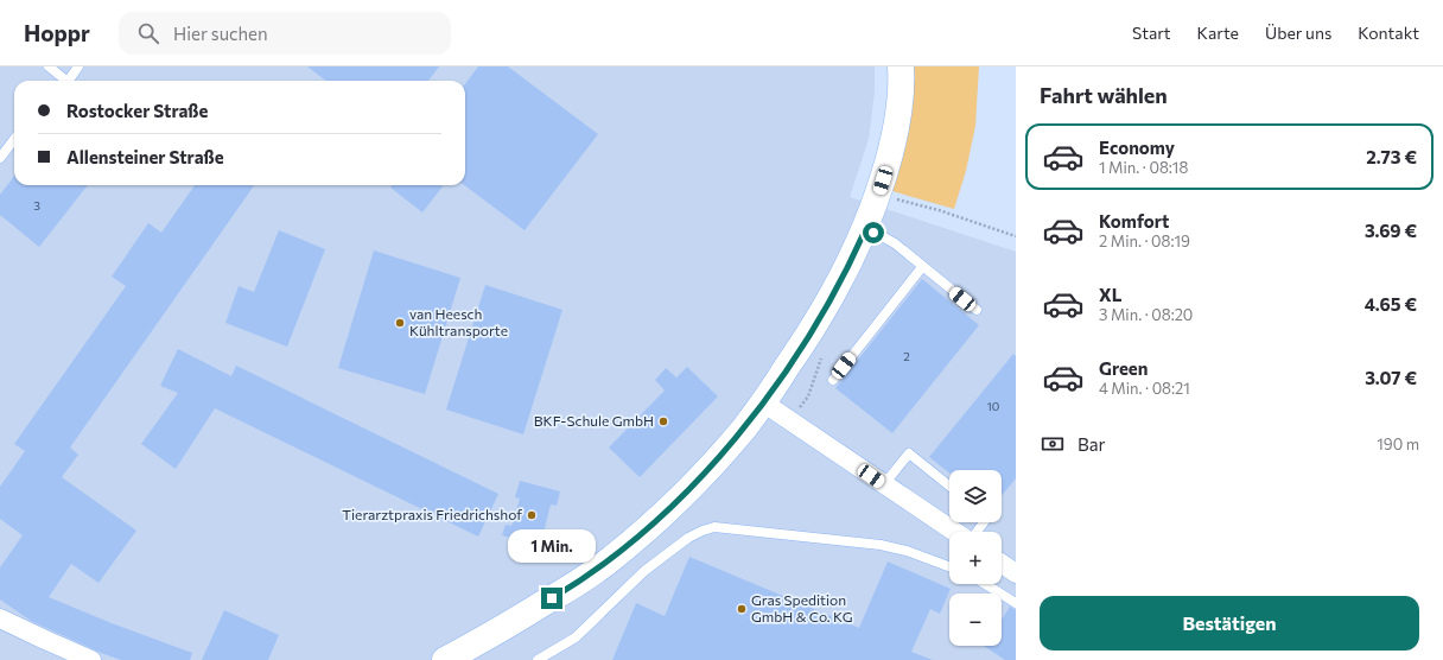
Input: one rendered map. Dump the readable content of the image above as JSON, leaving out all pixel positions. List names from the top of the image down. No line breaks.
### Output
{"places":["van Heesch Kühltransporte","BKF-Schule GmbH","Tierarztpraxis Friedrichshof","Gras Spedition GmbH & Co. KG"],"house_numbers":["3","2","10"],"page":{"header":"Hoppr","search":"Hier suchen","nav":["Start","Karte","Über uns","Kontakt"],"heading":"Fahrt wählen","banner":["Rostocker Straße","Allensteiner Straße"],"list":[{"name":"Economy","note":"1 Min. · 08:18","value":"2.73 €"},{"name":"Komfort","note":"2 Min. · 08:19","value":"3.69 €"},{"name":"XL","note":"3 Min. · 08:20","value":"4.65 €"},{"name":"Green","note":"4 Min. · 08:21","value":"3.07 €"}],"pay":["Bar","190 m"],"map_buttons":["+","−"],"bubble":"1 Min.","buttons":"Bestätigen"}}
